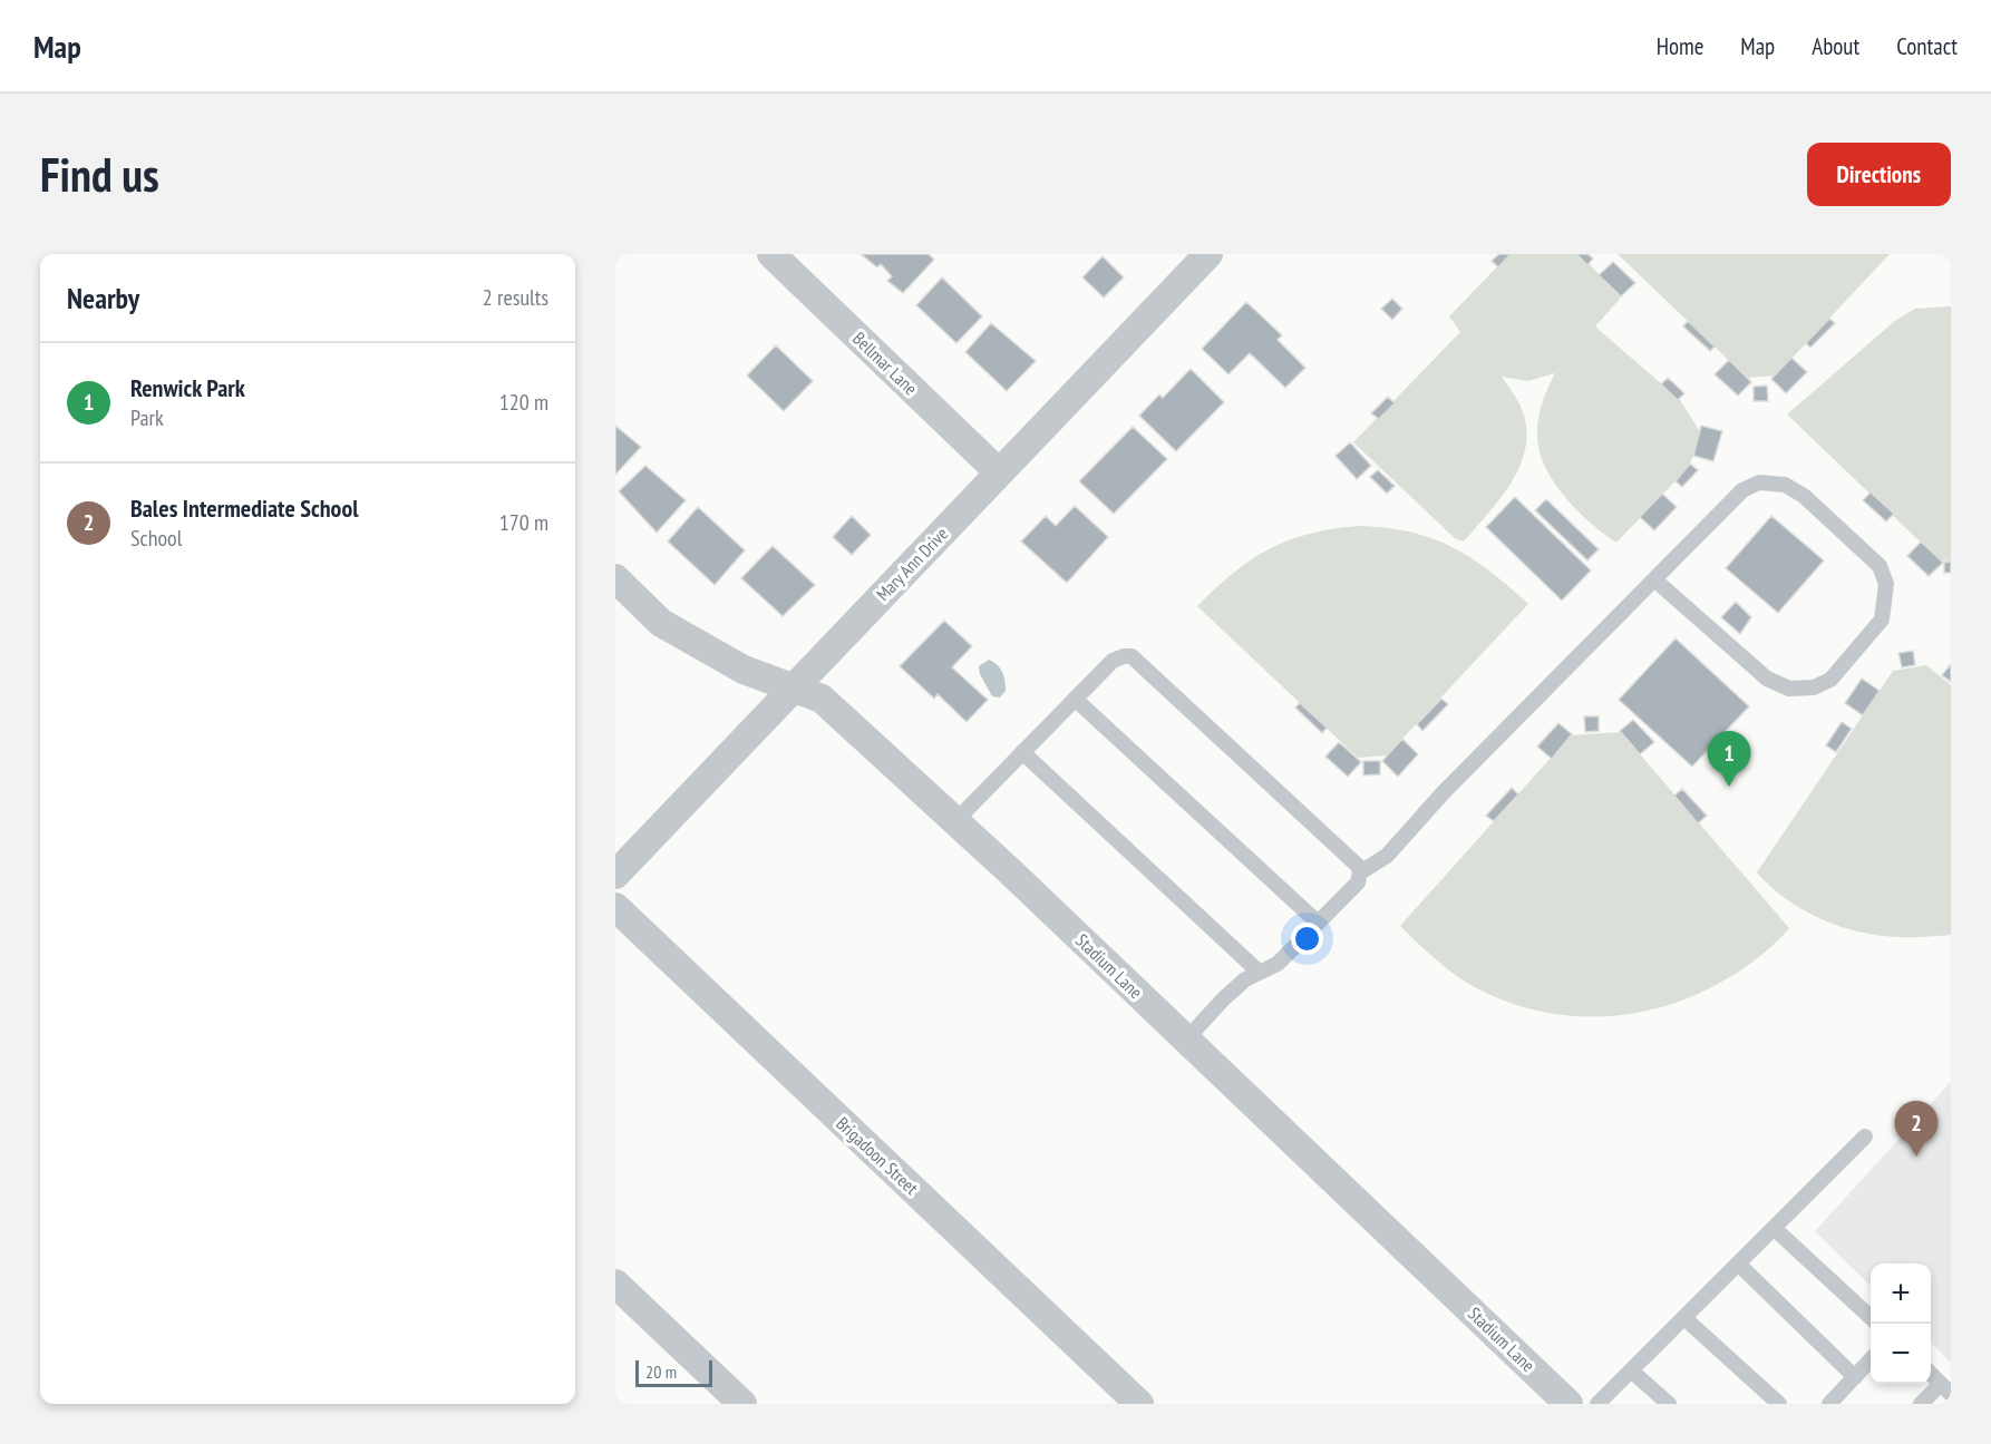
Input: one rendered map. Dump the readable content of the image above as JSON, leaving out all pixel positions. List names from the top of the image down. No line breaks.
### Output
{"streets":{"street":["Bellmar Lane","Mary Ann Drive","Stadium Lane","Brigadoon Street"]},"crossings":[["Bellmar Lane","Mary Ann Drive"],["Mary Ann Drive","Stadium Lane"]],"scale_bar":"20 m","page":{"header":"Map","nav":["Home","Map","About","Contact"],"buttons":"Directions","title":"Find us","heading":["Nearby","2 results"],"list":[{"mark":"1","name":"Renwick Park","note":"Park","value":"120 m"},{"mark":"2","name":"Bales Intermediate School","note":"School","value":"170 m"}],"pins":["1","2"],"map_buttons":["+","−"],"scale":"20 m"}}
